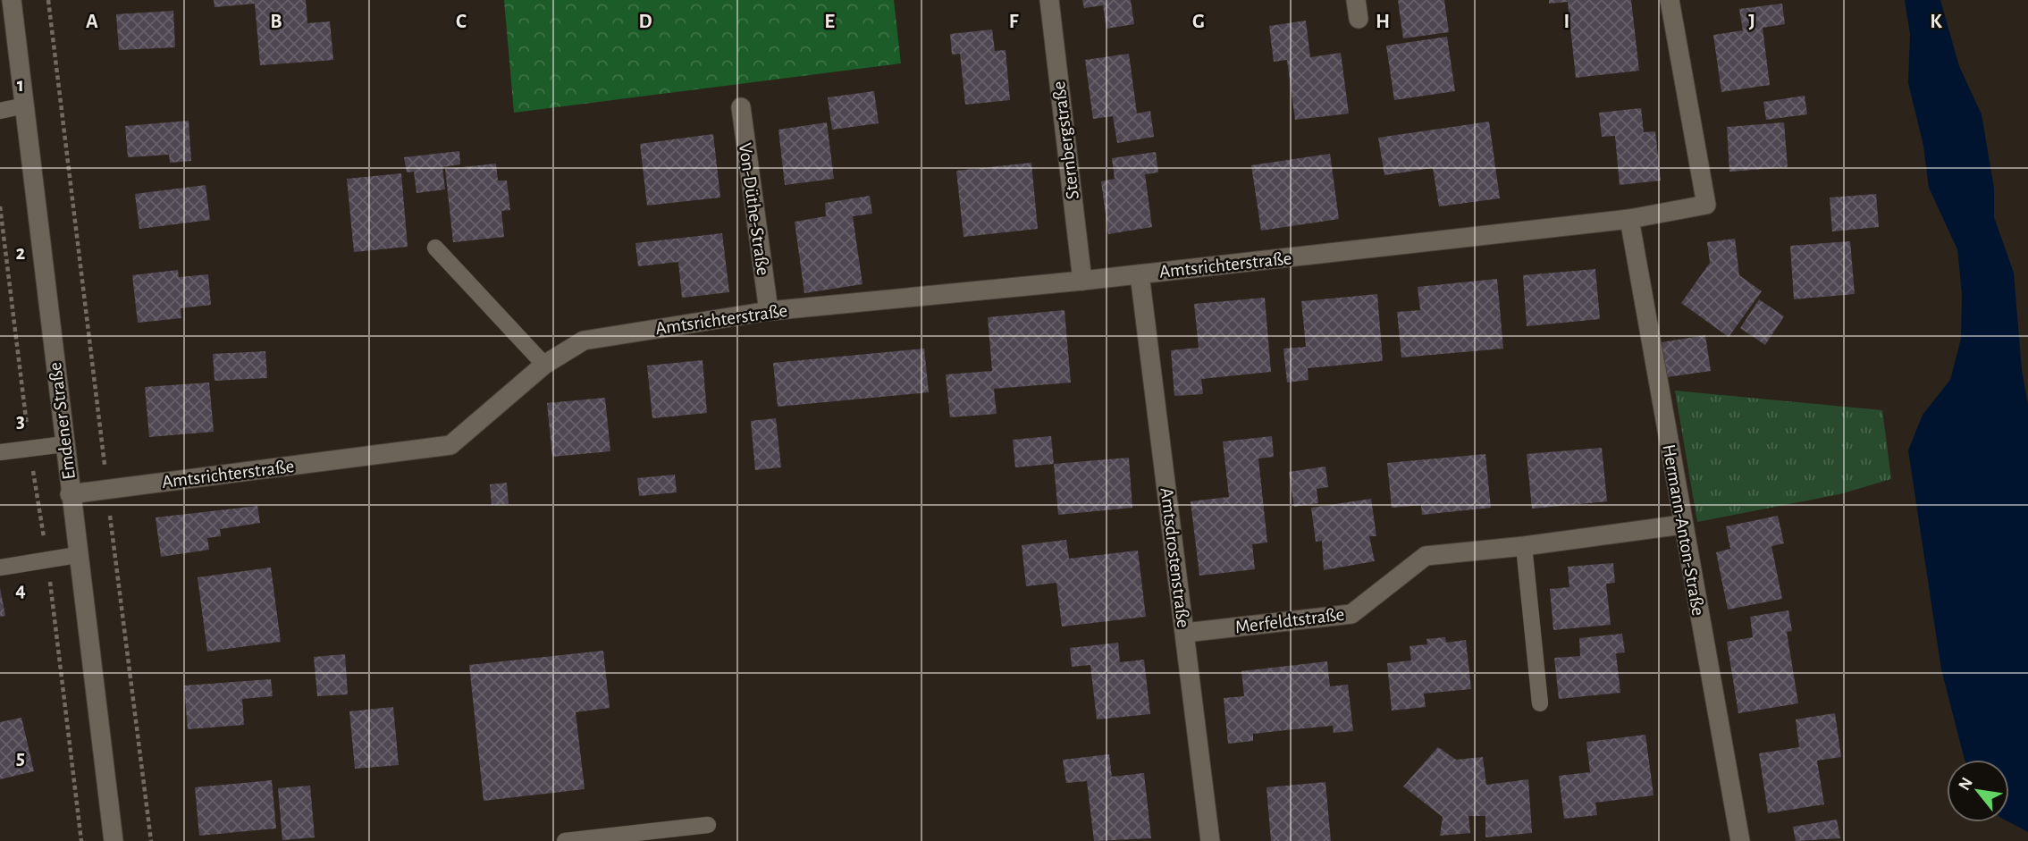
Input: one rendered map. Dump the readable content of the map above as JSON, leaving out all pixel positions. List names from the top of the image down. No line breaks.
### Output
{"streets":{"street":["Sternbergstraße","Von-Düthe-Straße","Amtsrichterstraße","Emdener Straße","Hermann-Anton-Straße","Amtsdrostenstraße","Merfeldtstraße"]},"crossings":[["Sternbergstraße","Amtsrichterstraße"],["Von-Düthe-Straße","Amtsrichterstraße"],["Amtsrichterstraße","Emdener Straße"],["Amtsrichterstraße","Hermann-Anton-Straße"],["Amtsrichterstraße","Amtsdrostenstraße"],["Hermann-Anton-Straße","Merfeldtstraße"],["Amtsdrostenstraße","Merfeldtstraße"]],"north":"top left","grid":{"columns":["A","B","C","D","E","F","G","H","I","J","K"],"rows":["1","2","3","4","5"]}}
